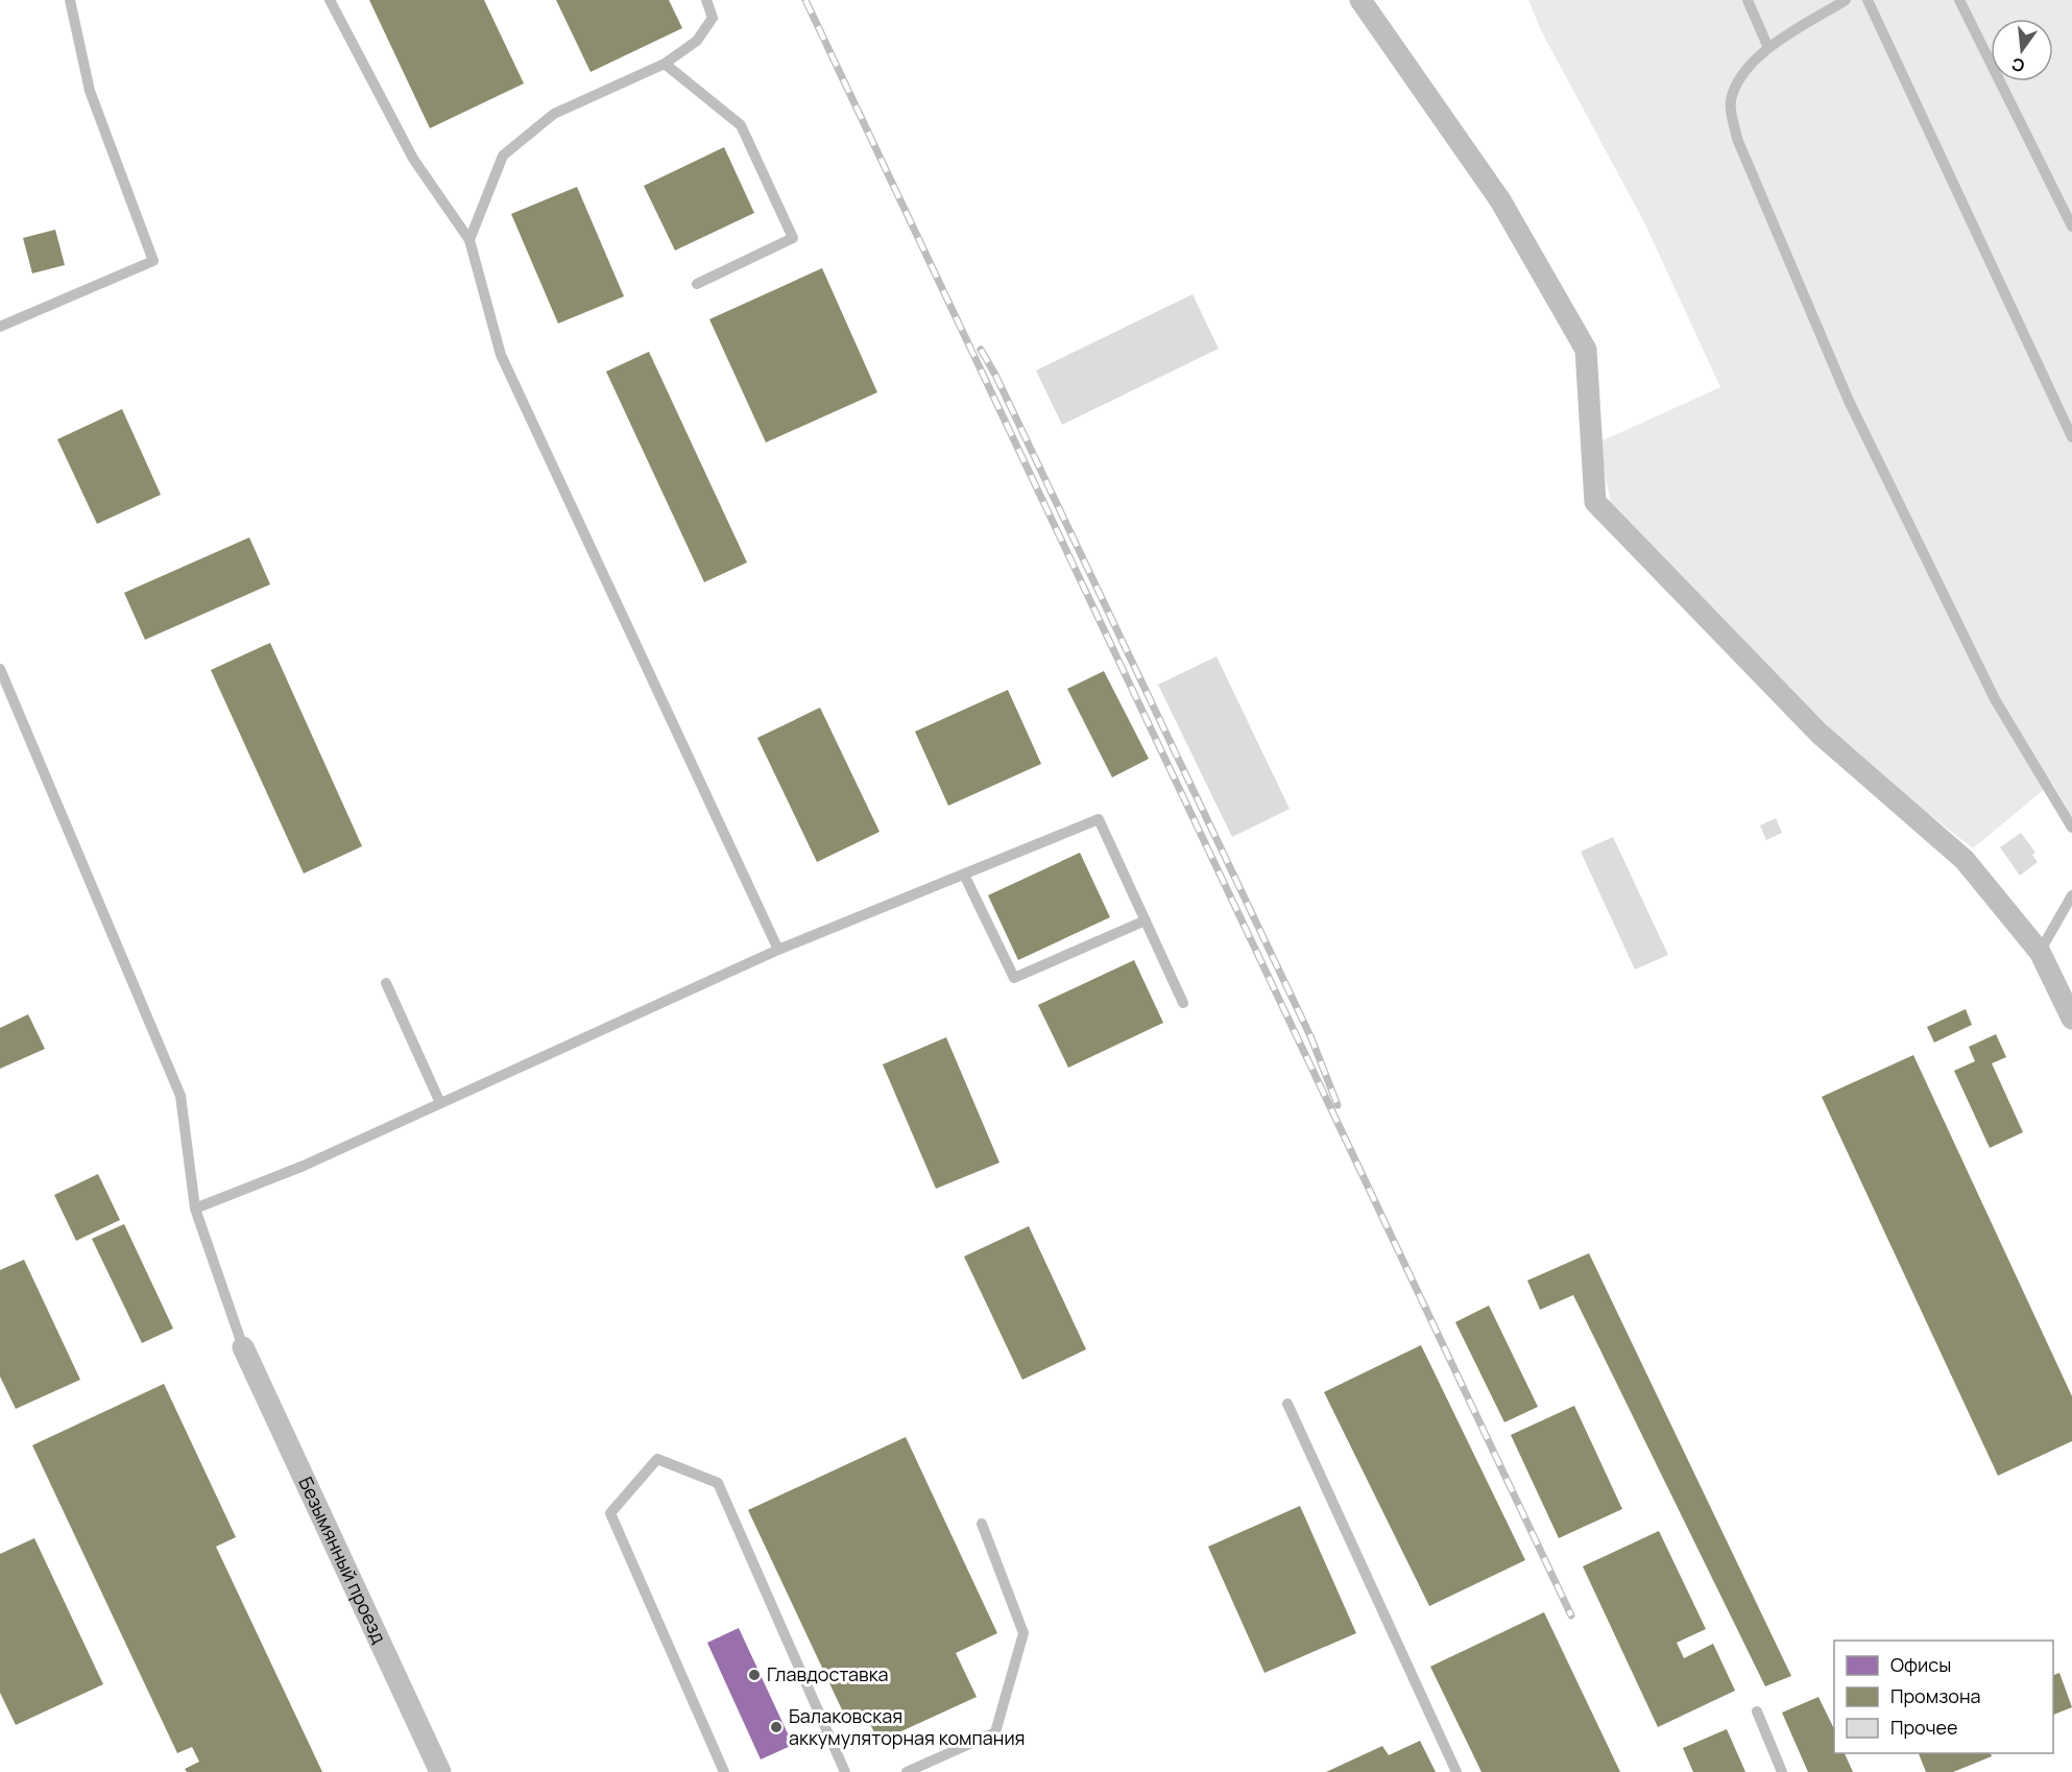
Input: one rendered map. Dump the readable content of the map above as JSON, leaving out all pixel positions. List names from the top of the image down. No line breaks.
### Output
{"streets":{"street":["Безымянный проезд"]},"places":["Главдоставка","Балаковская аккумуляторная компания"],"legend":["Офисы","Промзона","Прочее"],"north":"bottom"}
